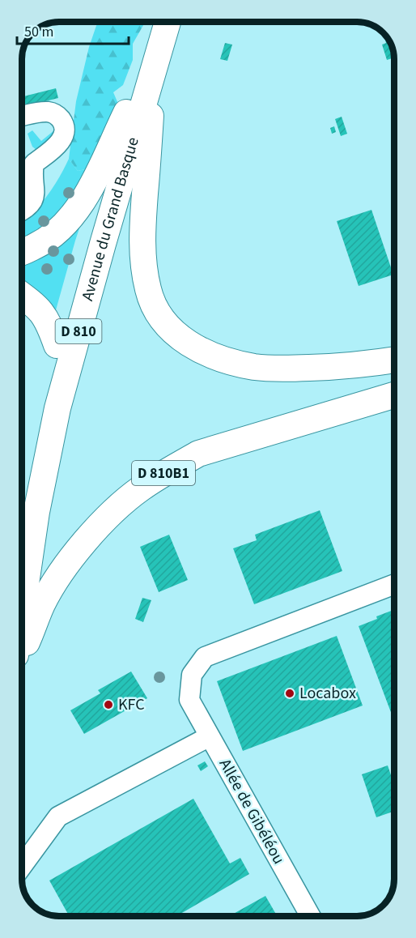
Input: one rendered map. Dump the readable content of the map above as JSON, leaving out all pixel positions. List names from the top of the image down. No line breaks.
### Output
{"streets":{"main road":["Avenue du Grand Basque","D 810","D 810B1"],"street":["Allée de Gibéléou"]},"places":["Locabox","KFC"],"scale_bar":"50 m"}
